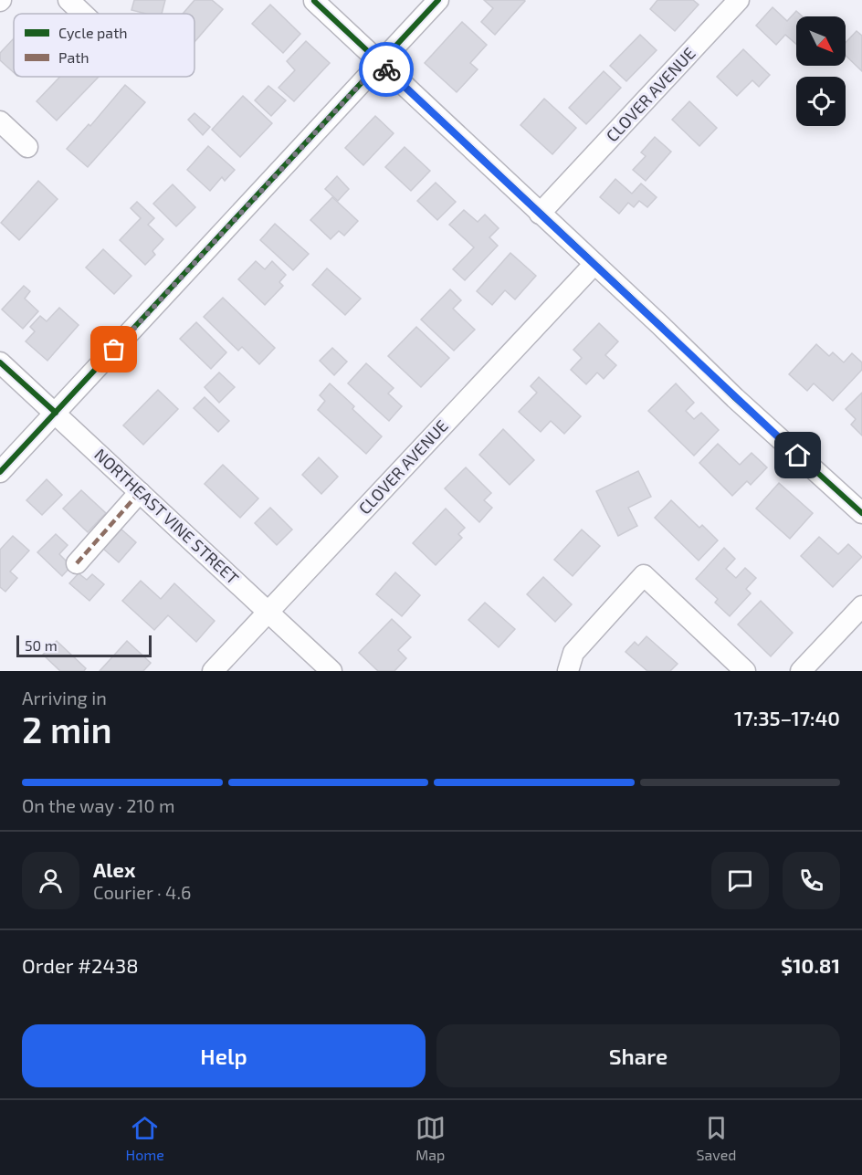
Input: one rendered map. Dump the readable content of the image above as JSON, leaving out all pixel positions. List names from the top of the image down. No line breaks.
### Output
{"streets":{"street":["CLOVER AVENUE","NORTHEAST VINE STREET"]},"crossings":[["CLOVER AVENUE","NORTHEAST VINE STREET"]],"legend":["Cycle path","Path"],"scale_bar":"50 m","north":"bottom right","page":{"scale":"50 m","heading":["2 min","Arriving in","17:35–17:40"],"panel":["Alex","Courier · 4.6","Order #2438","$10.81"],"bar":"On the way · 210 m","buttons":["Help","Share"],"tabs":["Home","Map","Saved"]}}
